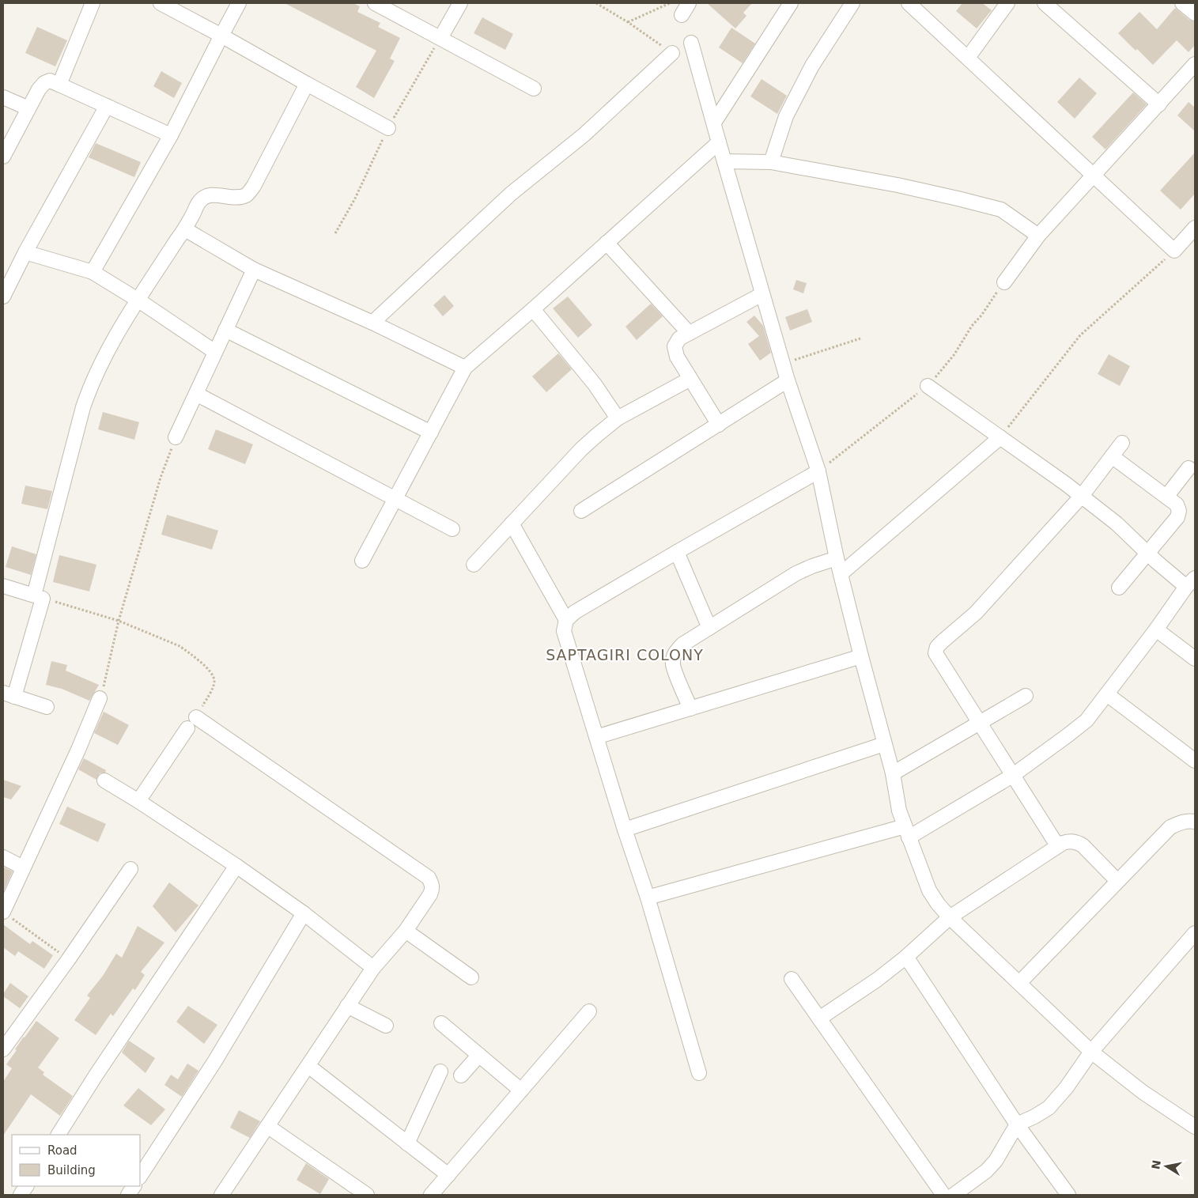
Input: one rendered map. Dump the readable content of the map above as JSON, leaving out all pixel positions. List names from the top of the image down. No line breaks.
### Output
{"districts":["SAPTAGIRI COLONY"],"legend":["Road","Building"],"north":"left"}
